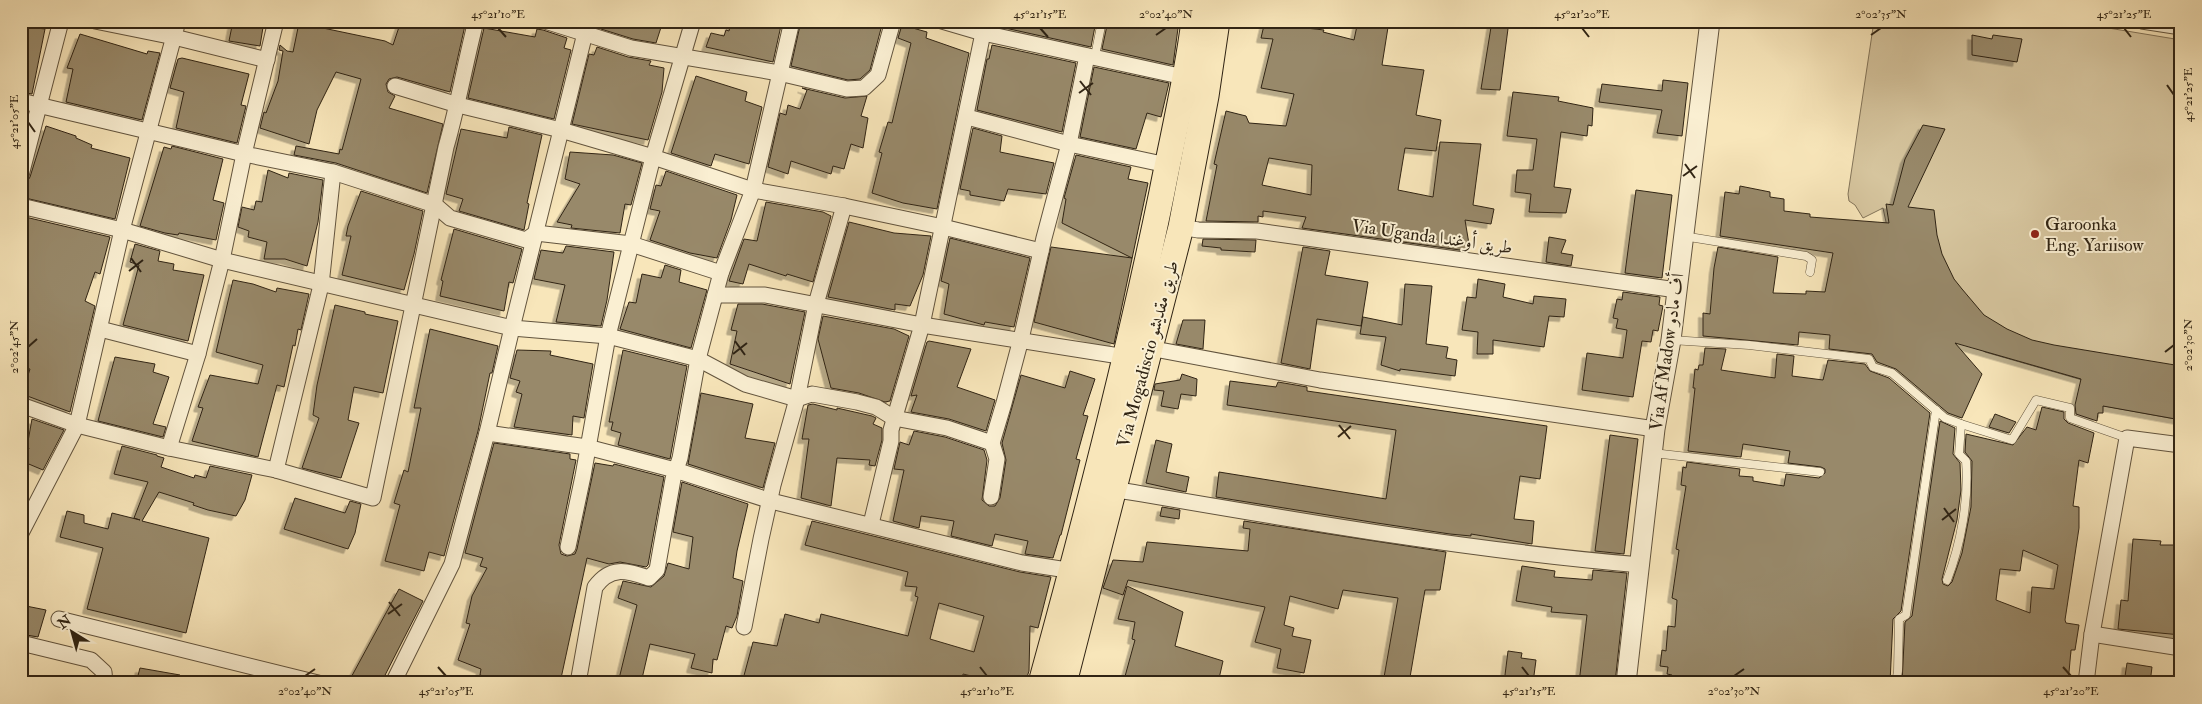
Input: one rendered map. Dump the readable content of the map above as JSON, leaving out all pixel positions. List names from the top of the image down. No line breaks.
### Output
{"streets":{"highway":["Via Mogadiscio طريق مقديشو"],"street":["Via Uganda طريق أوغندا","Via Af Madow أف مادو"]},"crossings":[["Via Uganda طريق أوغندا","Via Af Madow أف مادو"],["Via Uganda طريق أوغندا","Via Mogadiscio طريق مقديشو"]],"places":["Garoonka Eng. Yariisow"],"north":"top left","coordinates":["45°21'10\"E","45°21'15\"E","2°02'40\"N","45°21'20\"E","2°02'35\"N","45°21'25\"E","45°21'05\"E","2°02'30\"N","2°02'45\"N"]}
